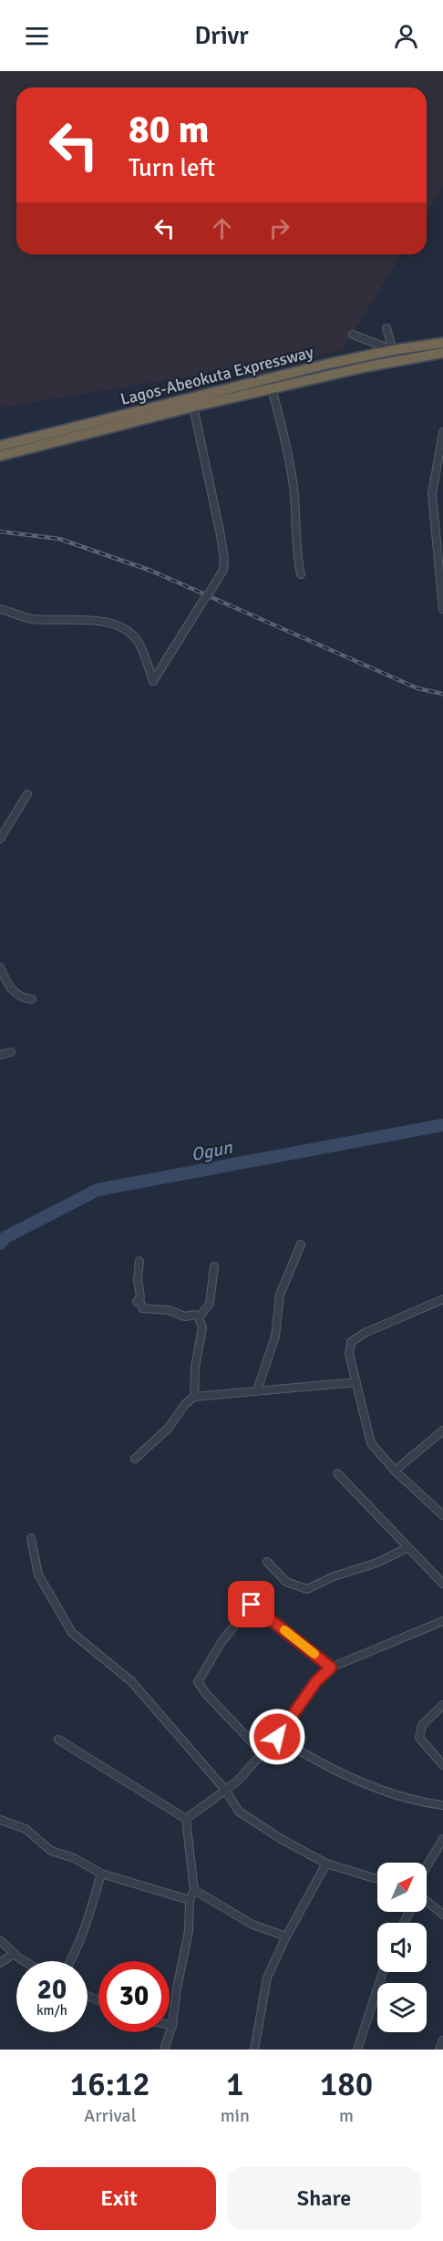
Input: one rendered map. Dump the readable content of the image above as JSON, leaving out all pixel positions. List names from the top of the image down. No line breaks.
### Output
{"streets":{"highway":["Lagos-Abeokuta Expressway"]},"water":["Ogun"],"north":"top right","page":{"header":"Drivr","turn":["80 m","Turn left"],"speed":"20 km/h","limit":"30","eta":["16:12","Arrival","1","min","180","m"],"buttons":["Exit","Share"]}}
